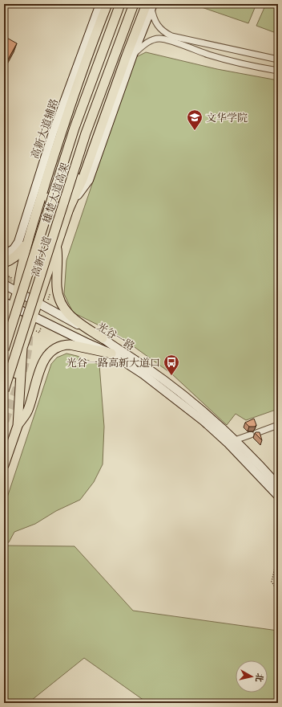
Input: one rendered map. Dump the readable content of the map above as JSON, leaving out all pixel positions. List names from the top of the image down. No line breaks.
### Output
{"streets":{"main road":["高新大道辅路","雄楚大道高架","高新大道","光谷一路"]},"crossings":[["高新大道","光谷一路"]],"places":{"school or university":["文华学院"],"bus stop":["光谷一路高新大道口"]},"north":"right"}
